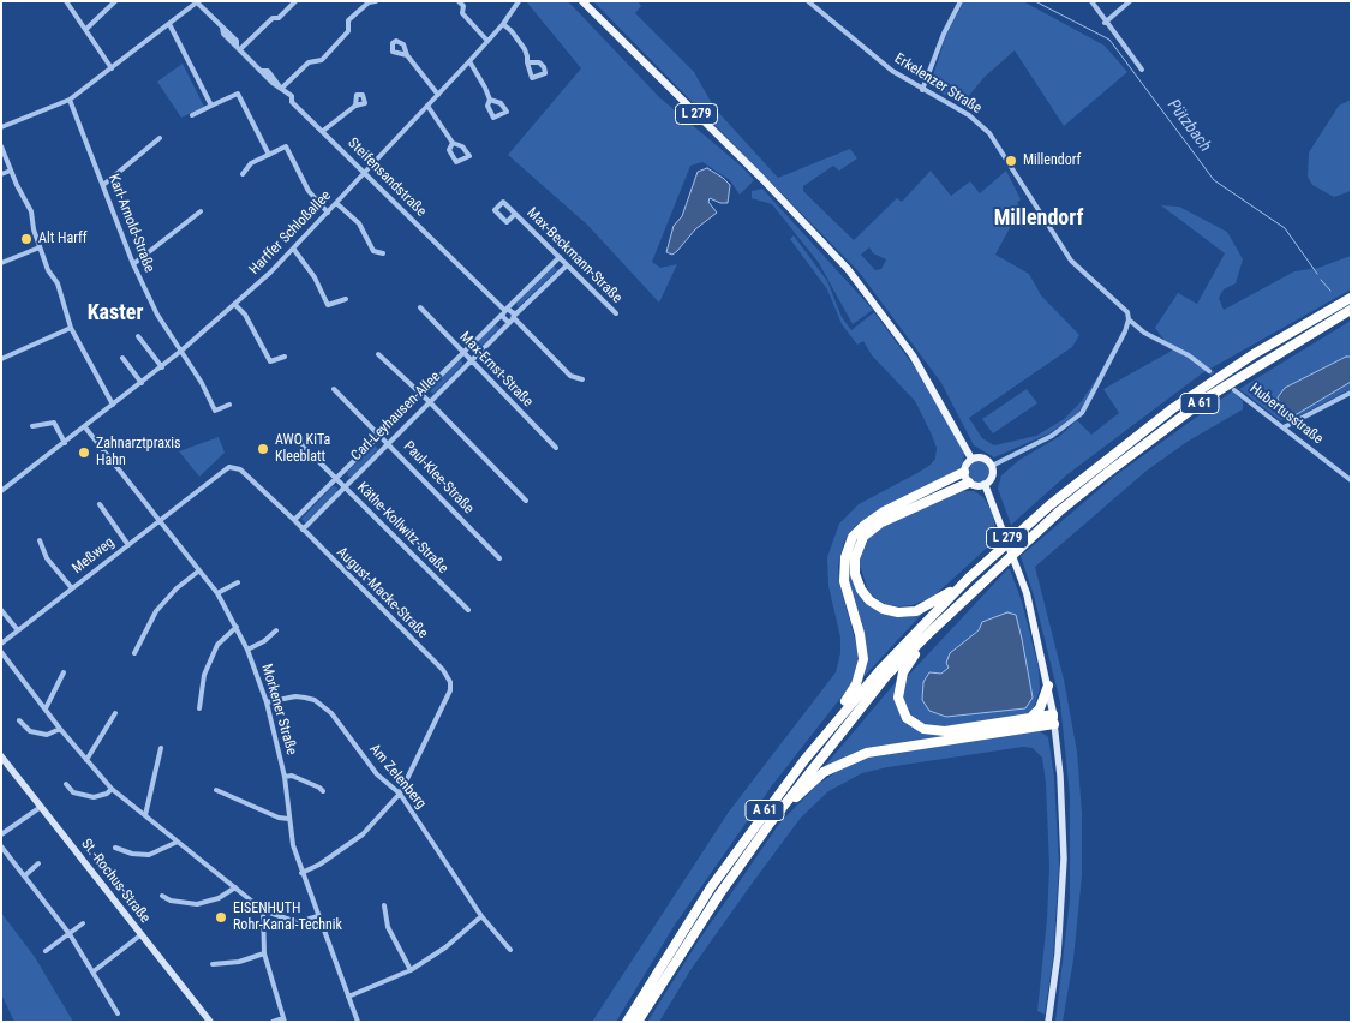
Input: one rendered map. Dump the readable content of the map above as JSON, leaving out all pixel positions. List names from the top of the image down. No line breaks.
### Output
{"streets":{"highway":["A 61"],"main road":["L 279"],"street":["Erkelenzer Straße","Steifensandstraße","Karl-Arnold-Straße","Harffer Schloßallee","Max-Beckmann-Straße","Max-Ernst-Straße","Hubertusstraße","Carl-Leyhausen-Allee","Paul-Klee-Straße","Käthe-Kollwitz-Straße","Meßweg","August-Macke-Straße","Morkener Straße","Am Zelenberg","St.-Rochus-Straße"]},"crossings":[["Steifensandstraße","Harffer Schloßallee"],["Steifensandstraße","Carl-Leyhausen-Allee"],["Karl-Arnold-Straße","Harffer Schloßallee"],["Harffer Schloßallee","Morkener Straße"],["Max-Beckmann-Straße","Carl-Leyhausen-Allee"],["Max-Ernst-Straße","Carl-Leyhausen-Allee"],["Carl-Leyhausen-Allee","Paul-Klee-Straße"],["Carl-Leyhausen-Allee","Käthe-Kollwitz-Straße"],["Carl-Leyhausen-Allee","August-Macke-Straße"],["Meßweg","August-Macke-Straße"],["Meßweg","Morkener Straße"],["August-Macke-Straße","Am Zelenberg"],["Morkener Straße","Am Zelenberg"]],"districts":["Millendorf","Kaster"],"water":["Pützbach"],"places":["Millendorf","Alt Harff","AWO KiTa Kleeblatt","Zahnarztpraxis Hahn","EISENHUTH Rohr-Kanal-Technik"]}
